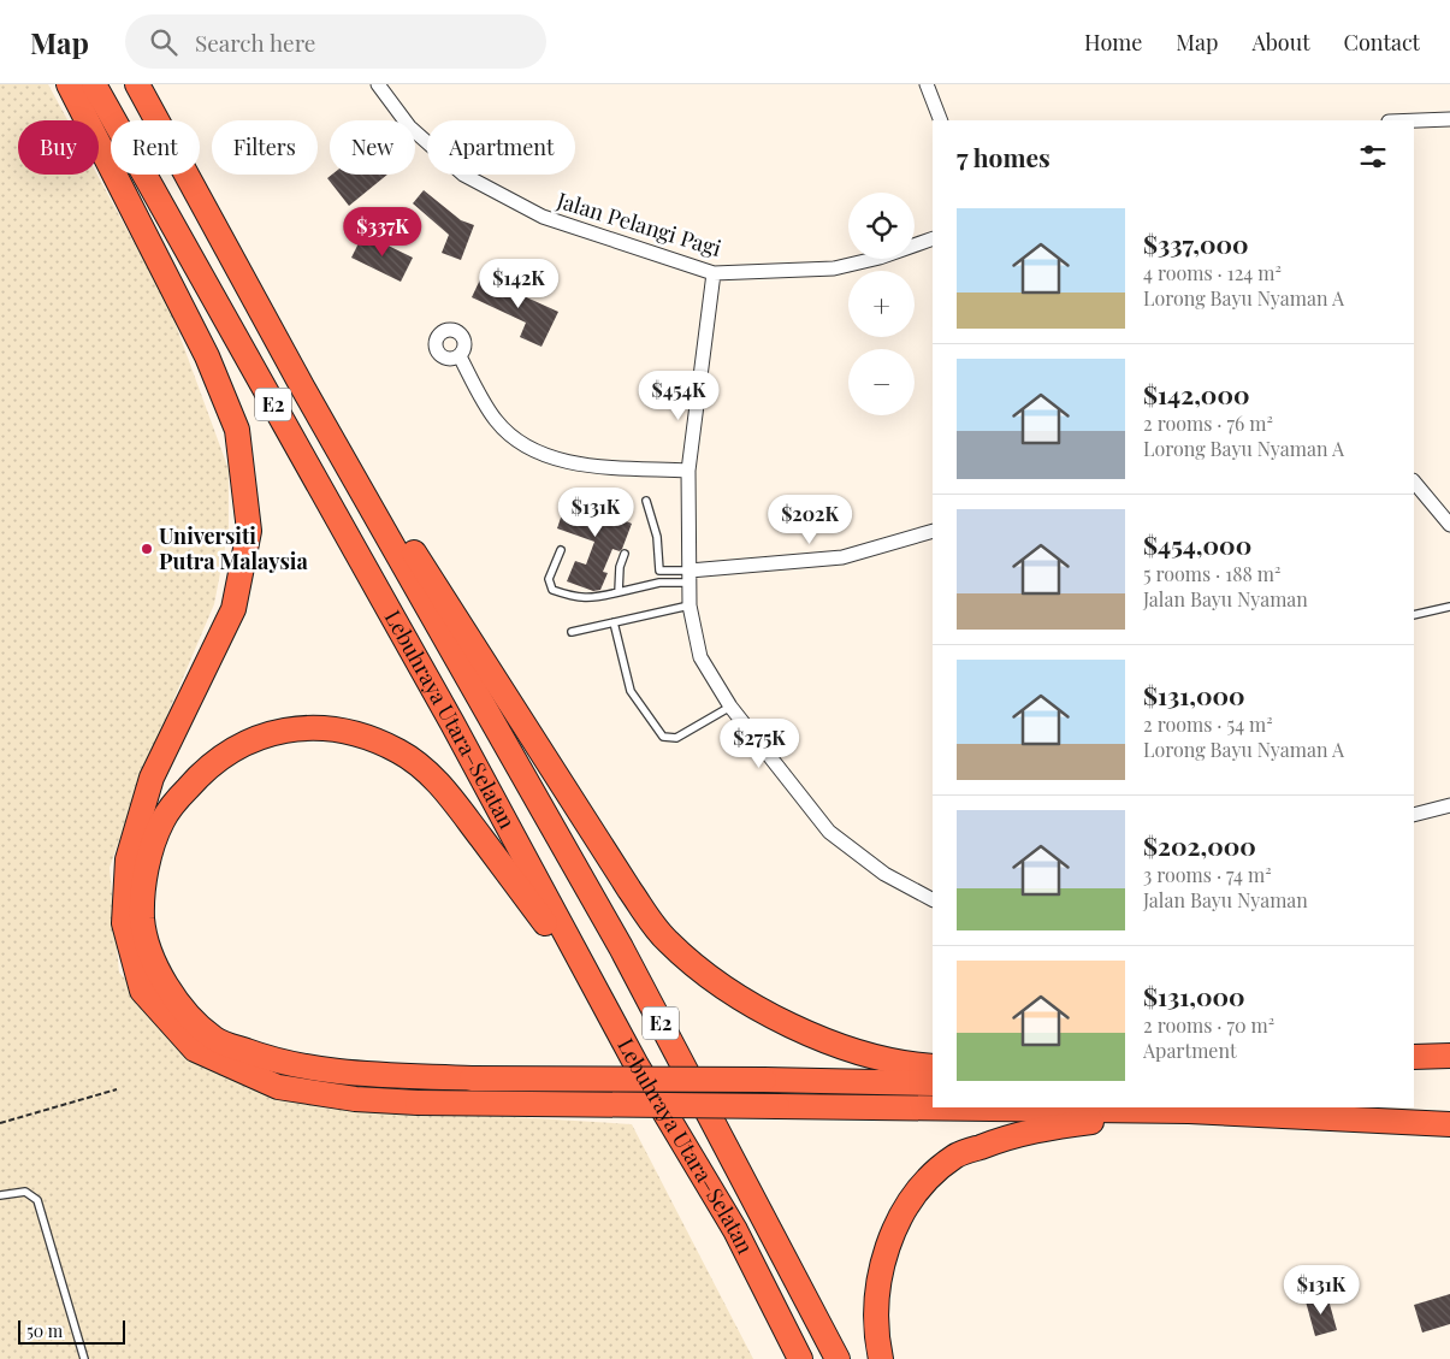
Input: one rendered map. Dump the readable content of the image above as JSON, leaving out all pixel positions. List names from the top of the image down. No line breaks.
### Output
{"streets":{"highway":["E2","Lebuhraya Utara–Selatan"],"street":["Jalan Pelangi Pagi"]},"places":["Universiti Putra Malaysia"],"scale_bar":"50 m","page":{"header":"Map","search":"Search here","nav":["Home","Map","About","Contact"],"chip":["Buy","Rent","Filters","New","Apartment"],"heading":"7 homes","map_buttons":["+","−"],"list":[{"name":"$337,000","note":"4 rooms · 124 m² · Lorong Bayu Nyaman A"},{"name":"$142,000","note":"2 rooms · 76 m² · Lorong Bayu Nyaman A"},{"name":"$454,000","note":"5 rooms · 188 m² · Jalan Bayu Nyaman"},{"name":"$131,000","note":"2 rooms · 54 m² · Lorong Bayu Nyaman A"},{"name":"$202,000","note":"3 rooms · 74 m² · Jalan Bayu Nyaman"},{"name":"$131,000","note":"2 rooms · 70 m² · Apartment"}],"price":["$337K","$142K","$454K","$131K","$202K","$275K","$131K"],"scale":"50 m"}}
